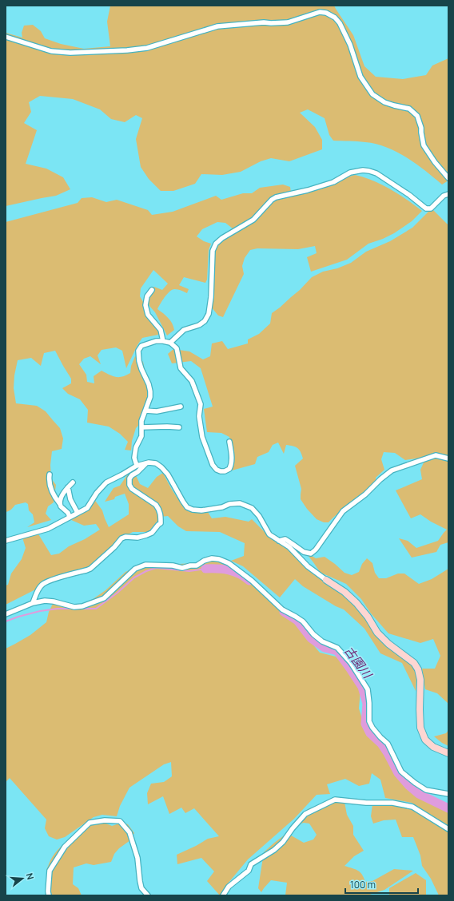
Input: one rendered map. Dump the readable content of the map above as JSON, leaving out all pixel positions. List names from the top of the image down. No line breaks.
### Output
{"water":["古園川"],"scale_bar":"100 m","north":"right"}
